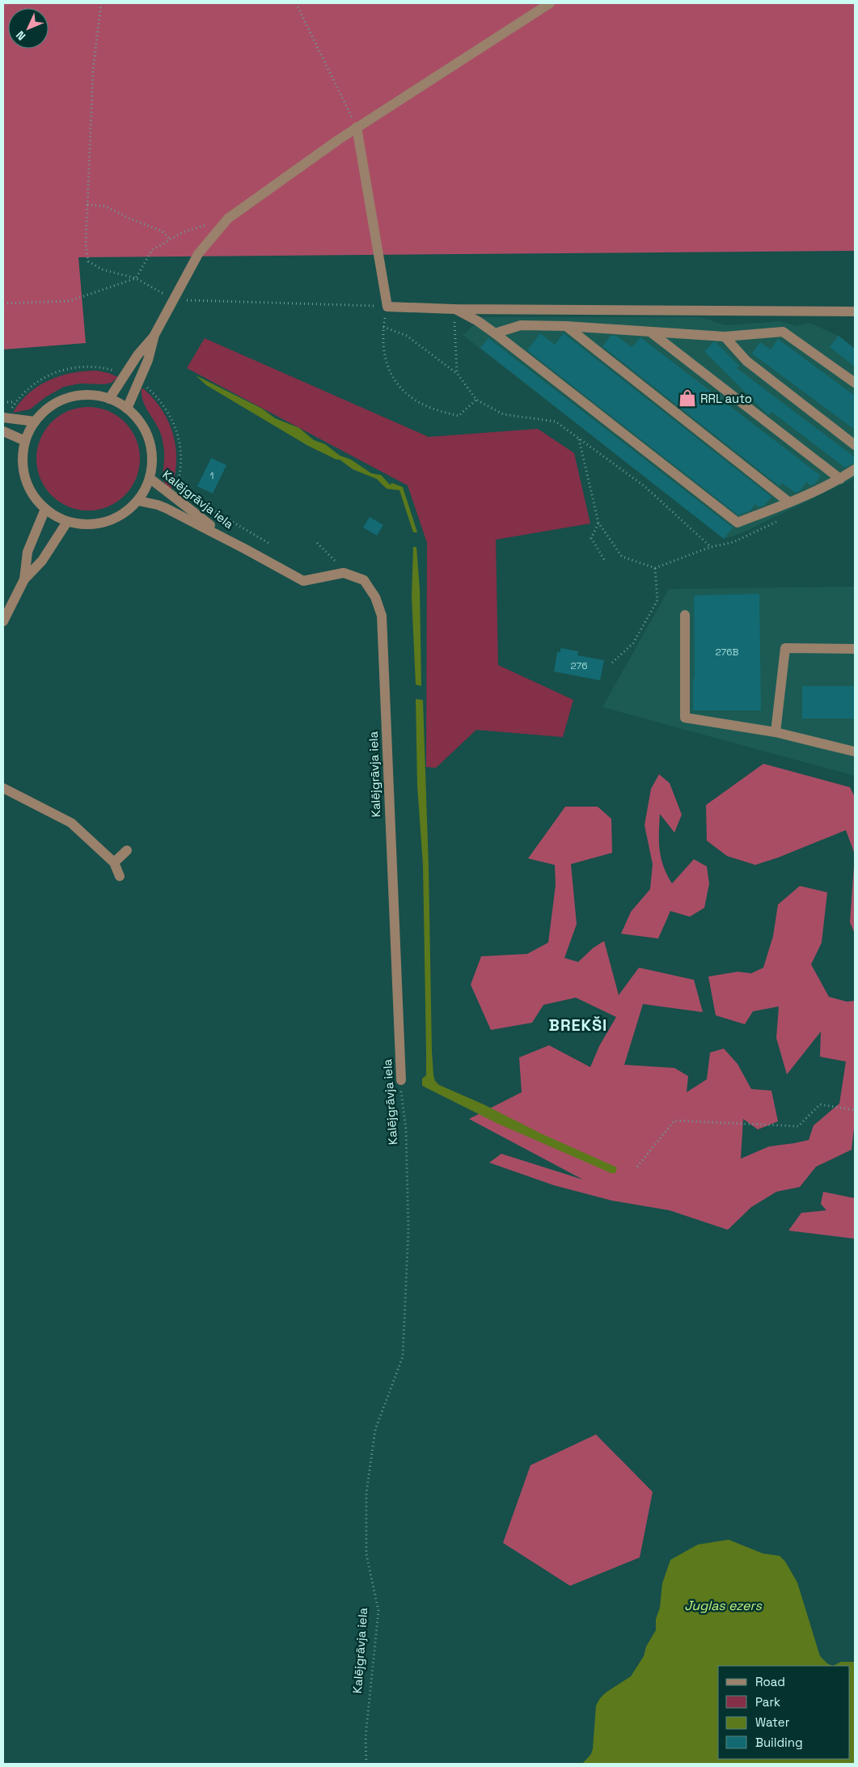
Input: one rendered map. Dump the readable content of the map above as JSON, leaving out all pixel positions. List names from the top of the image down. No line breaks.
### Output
{"streets":{"street":["Kalējgrāvja iela"]},"districts":["BREKŠI"],"water":["Juglas ezers"],"places":{"shop":["RRL auto"]},"house_numbers":["1","276B","276"],"legend":["Road","Park","Water","Building"],"north":"bottom left"}
